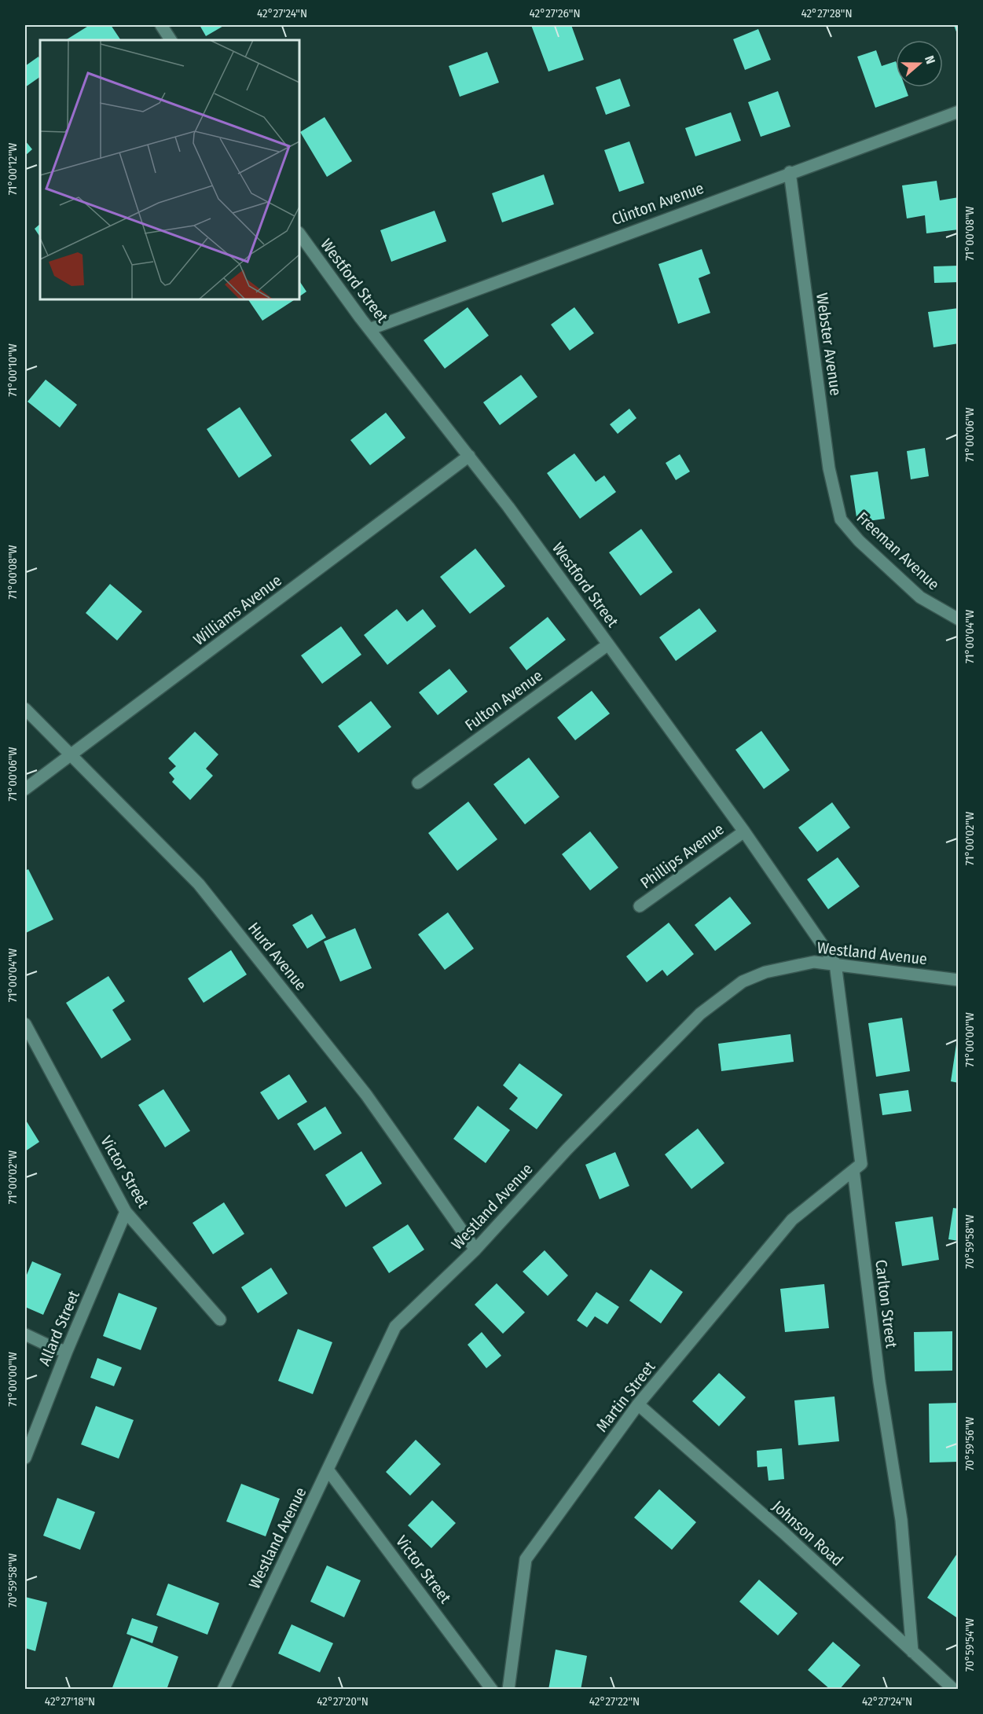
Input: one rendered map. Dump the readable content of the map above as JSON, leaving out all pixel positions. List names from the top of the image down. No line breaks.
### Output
{"streets":{"street":["Clinton Avenue","Westford Street","Webster Avenue","Freeman Avenue","Williams Avenue","Fulton Avenue","Phillips Avenue","Westland Avenue","Hurd Avenue","Victor Street","Carlton Street","Allard Street","Martin Street","Johnson Road"]},"crossings":[["Clinton Avenue","Westford Street"],["Clinton Avenue","Webster Avenue"],["Westford Street","Williams Avenue"],["Westford Street","Fulton Avenue"],["Westford Street","Phillips Avenue"],["Westford Street","Westland Avenue"],["Westford Street","Carlton Street"],["Webster Avenue","Freeman Avenue"],["Williams Avenue","Hurd Avenue"],["Westland Avenue","Hurd Avenue"],["Westland Avenue","Victor Street"],["Westland Avenue","Carlton Street"],["Victor Street","Allard Street"],["Carlton Street","Martin Street"],["Carlton Street","Johnson Road"],["Martin Street","Johnson Road"]],"north":"right","coordinates":["42°27'24\"N","42°27'26\"N","42°27'28\"N","71°00'12\"W","71°00'08\"W","71°00'10\"W","71°00'06\"W","71°00'04\"W","71°00'02\"W","71°00'00\"W","70°59'58\"W","70°59'56\"W","70°59'54\"W","42°27'18\"N","42°27'20\"N","42°27'22\"N"]}
